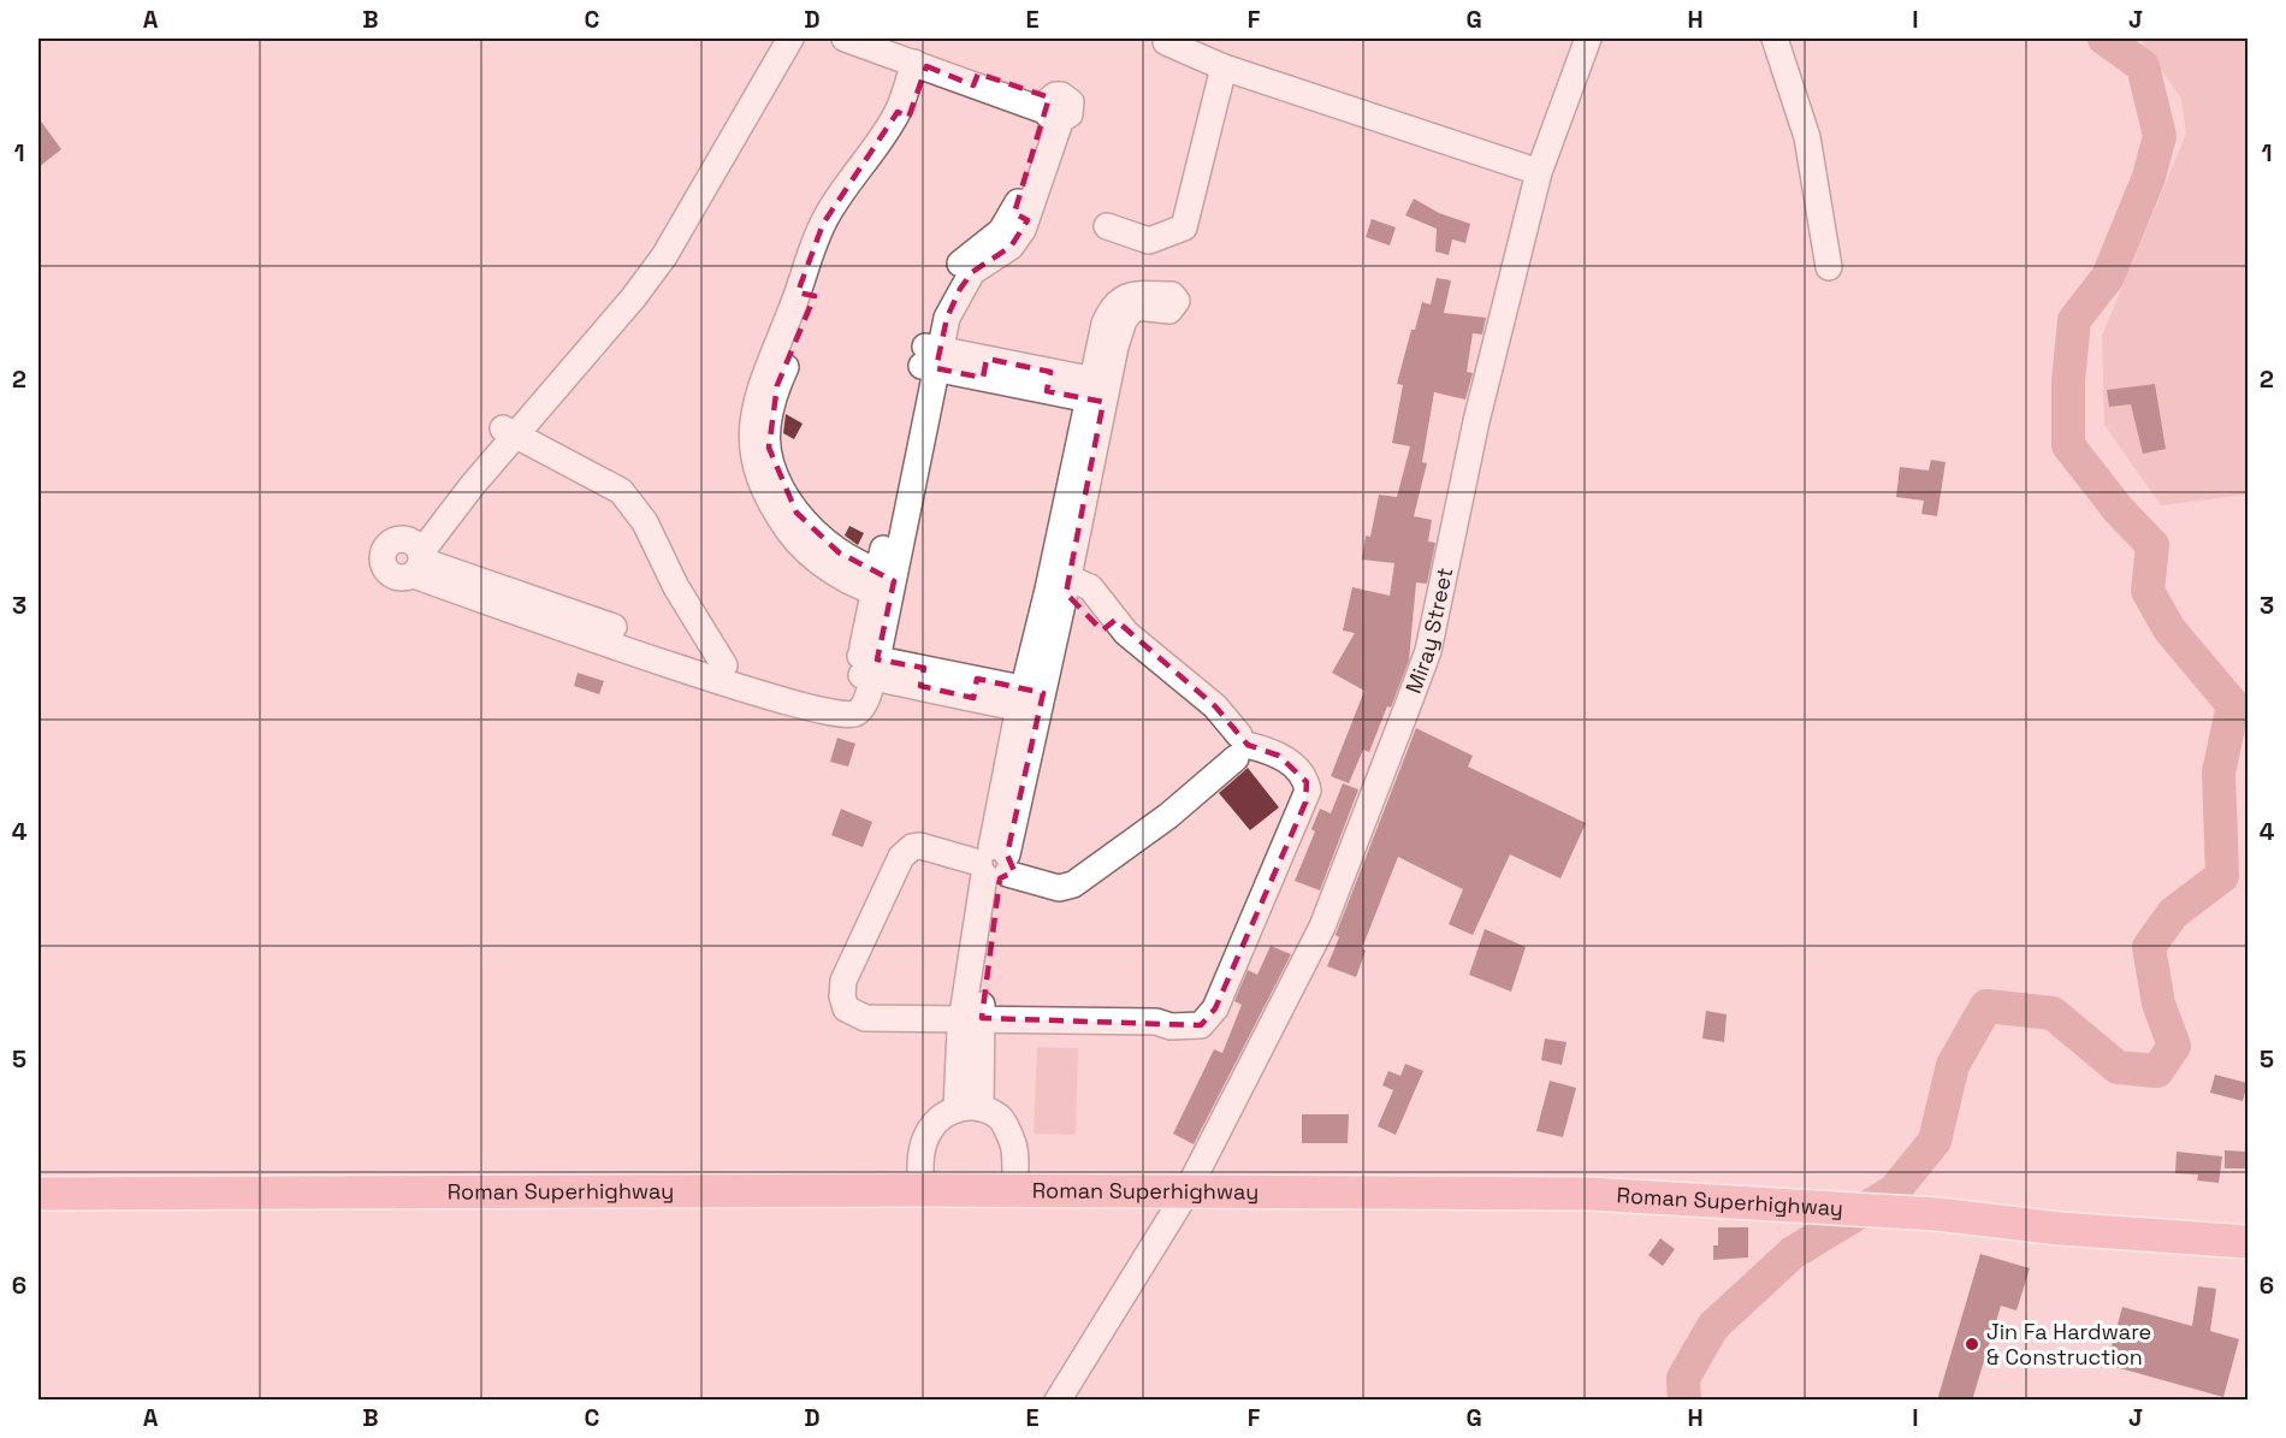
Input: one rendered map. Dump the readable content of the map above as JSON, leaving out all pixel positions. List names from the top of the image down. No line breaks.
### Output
{"streets":{"main road":["Roman Superhighway"],"street":["Miray Street"]},"crossings":[["Miray Street","Roman Superhighway"]],"places":["Jin Fa Hardware & Construction"],"grid":{"columns":["A","B","C","D","E","F","G","H","I","J"],"rows":["1","2","3","4","5","6"]}}
